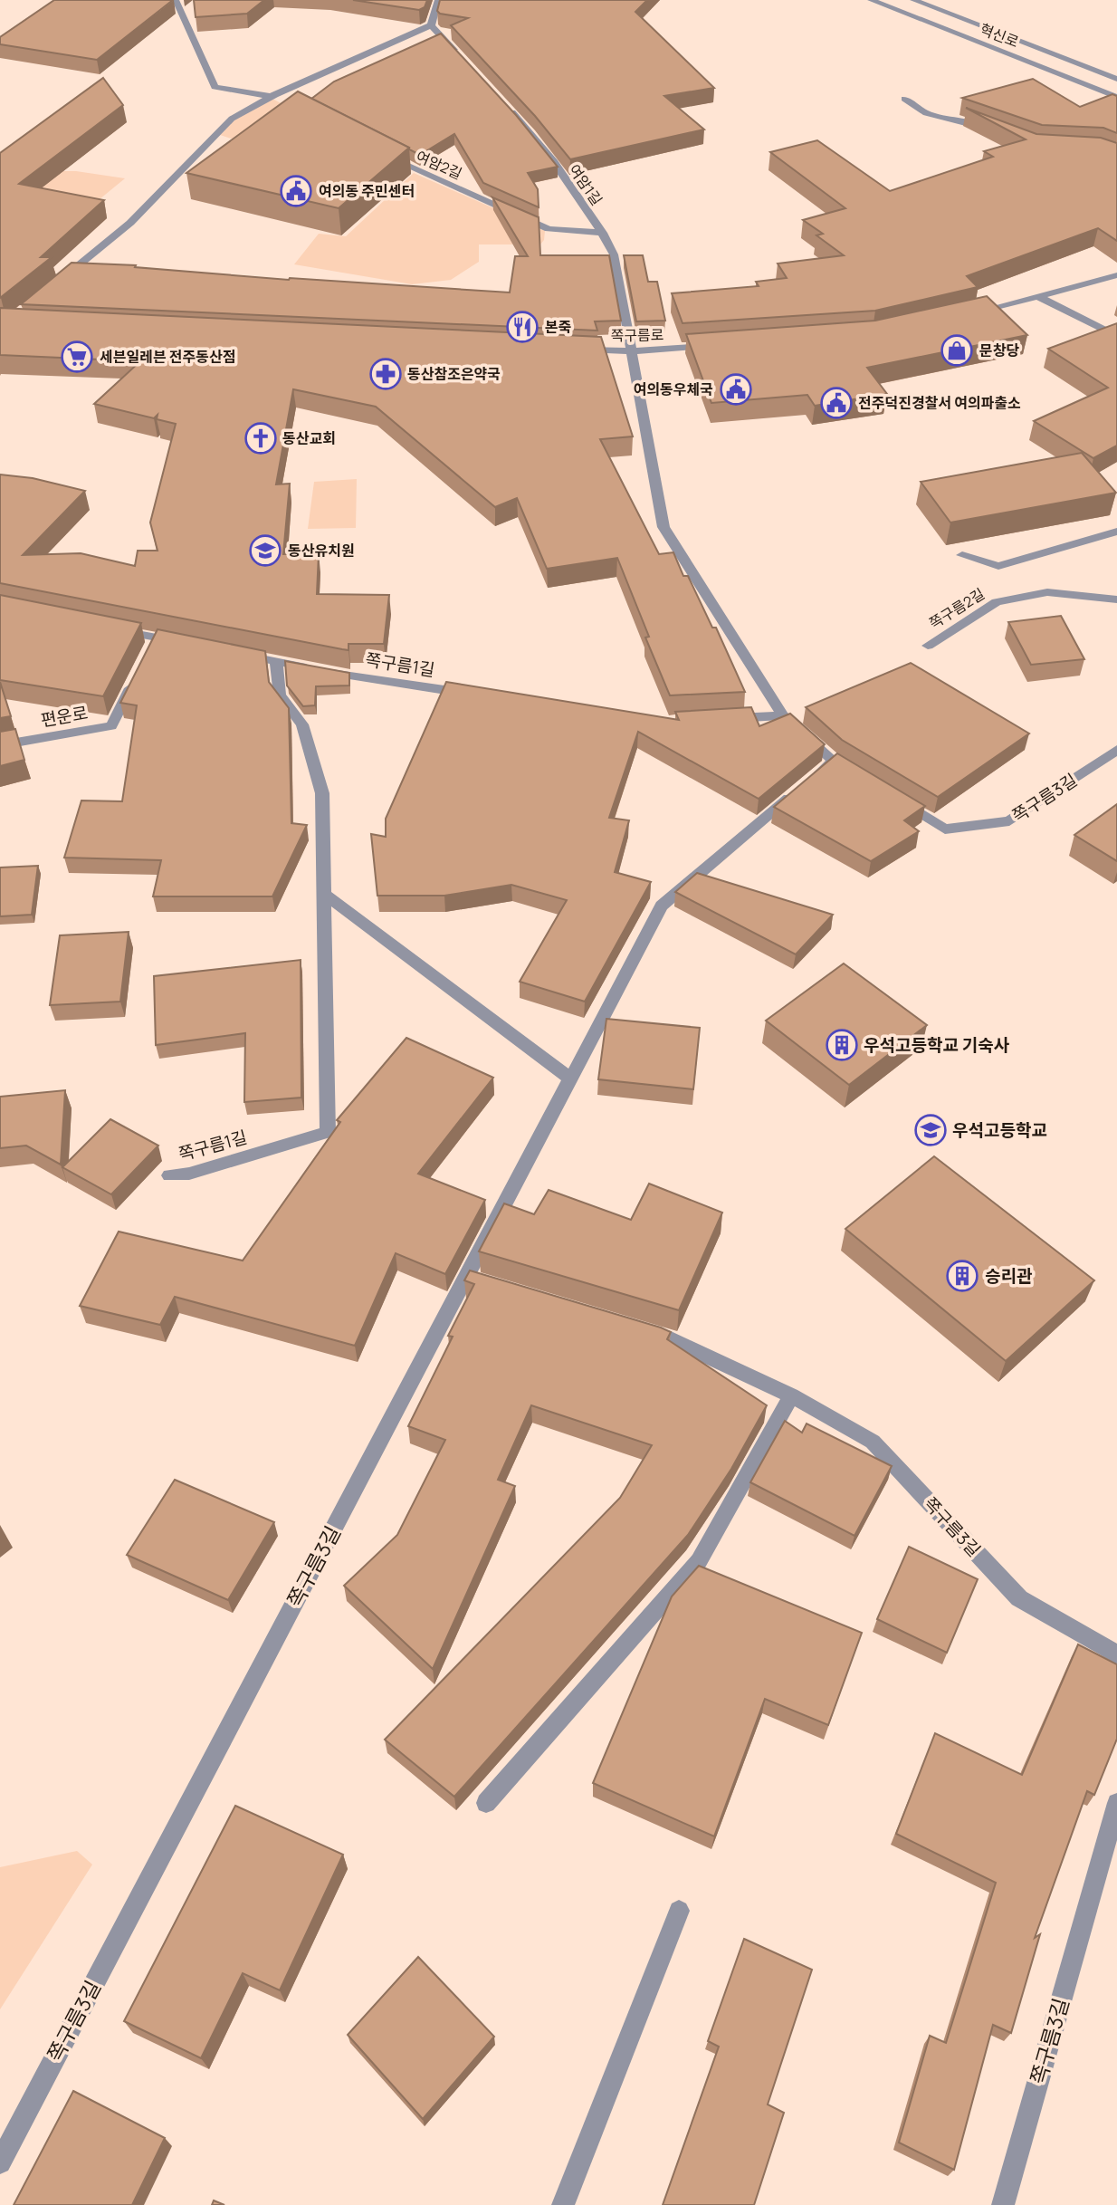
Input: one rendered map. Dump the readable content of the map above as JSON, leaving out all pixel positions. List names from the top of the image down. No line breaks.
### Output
{"streets":{"street":["혁신로","여암2길","여암1길","쪽구름로","쪽구름2길","쪽구름1길","편운로","쪽구름3길"]},"crossings":[["여암2길","여암1길"],["여암1길","쪽구름로"]],"places":{"public building":["여의동 주민센터","여의동우체국","전주덕진경찰서 여의파출소"],"restaurant":["본죽"],"shop":["문창당"],"supermarket":["세븐일레븐 전주동산점"],"pharmacy":["동산참조은약국"],"church":["동산교회"],"school or university":["동산유치원","우석고등학교"],"building":["우석고등학교 기숙사","승리관"]}}
